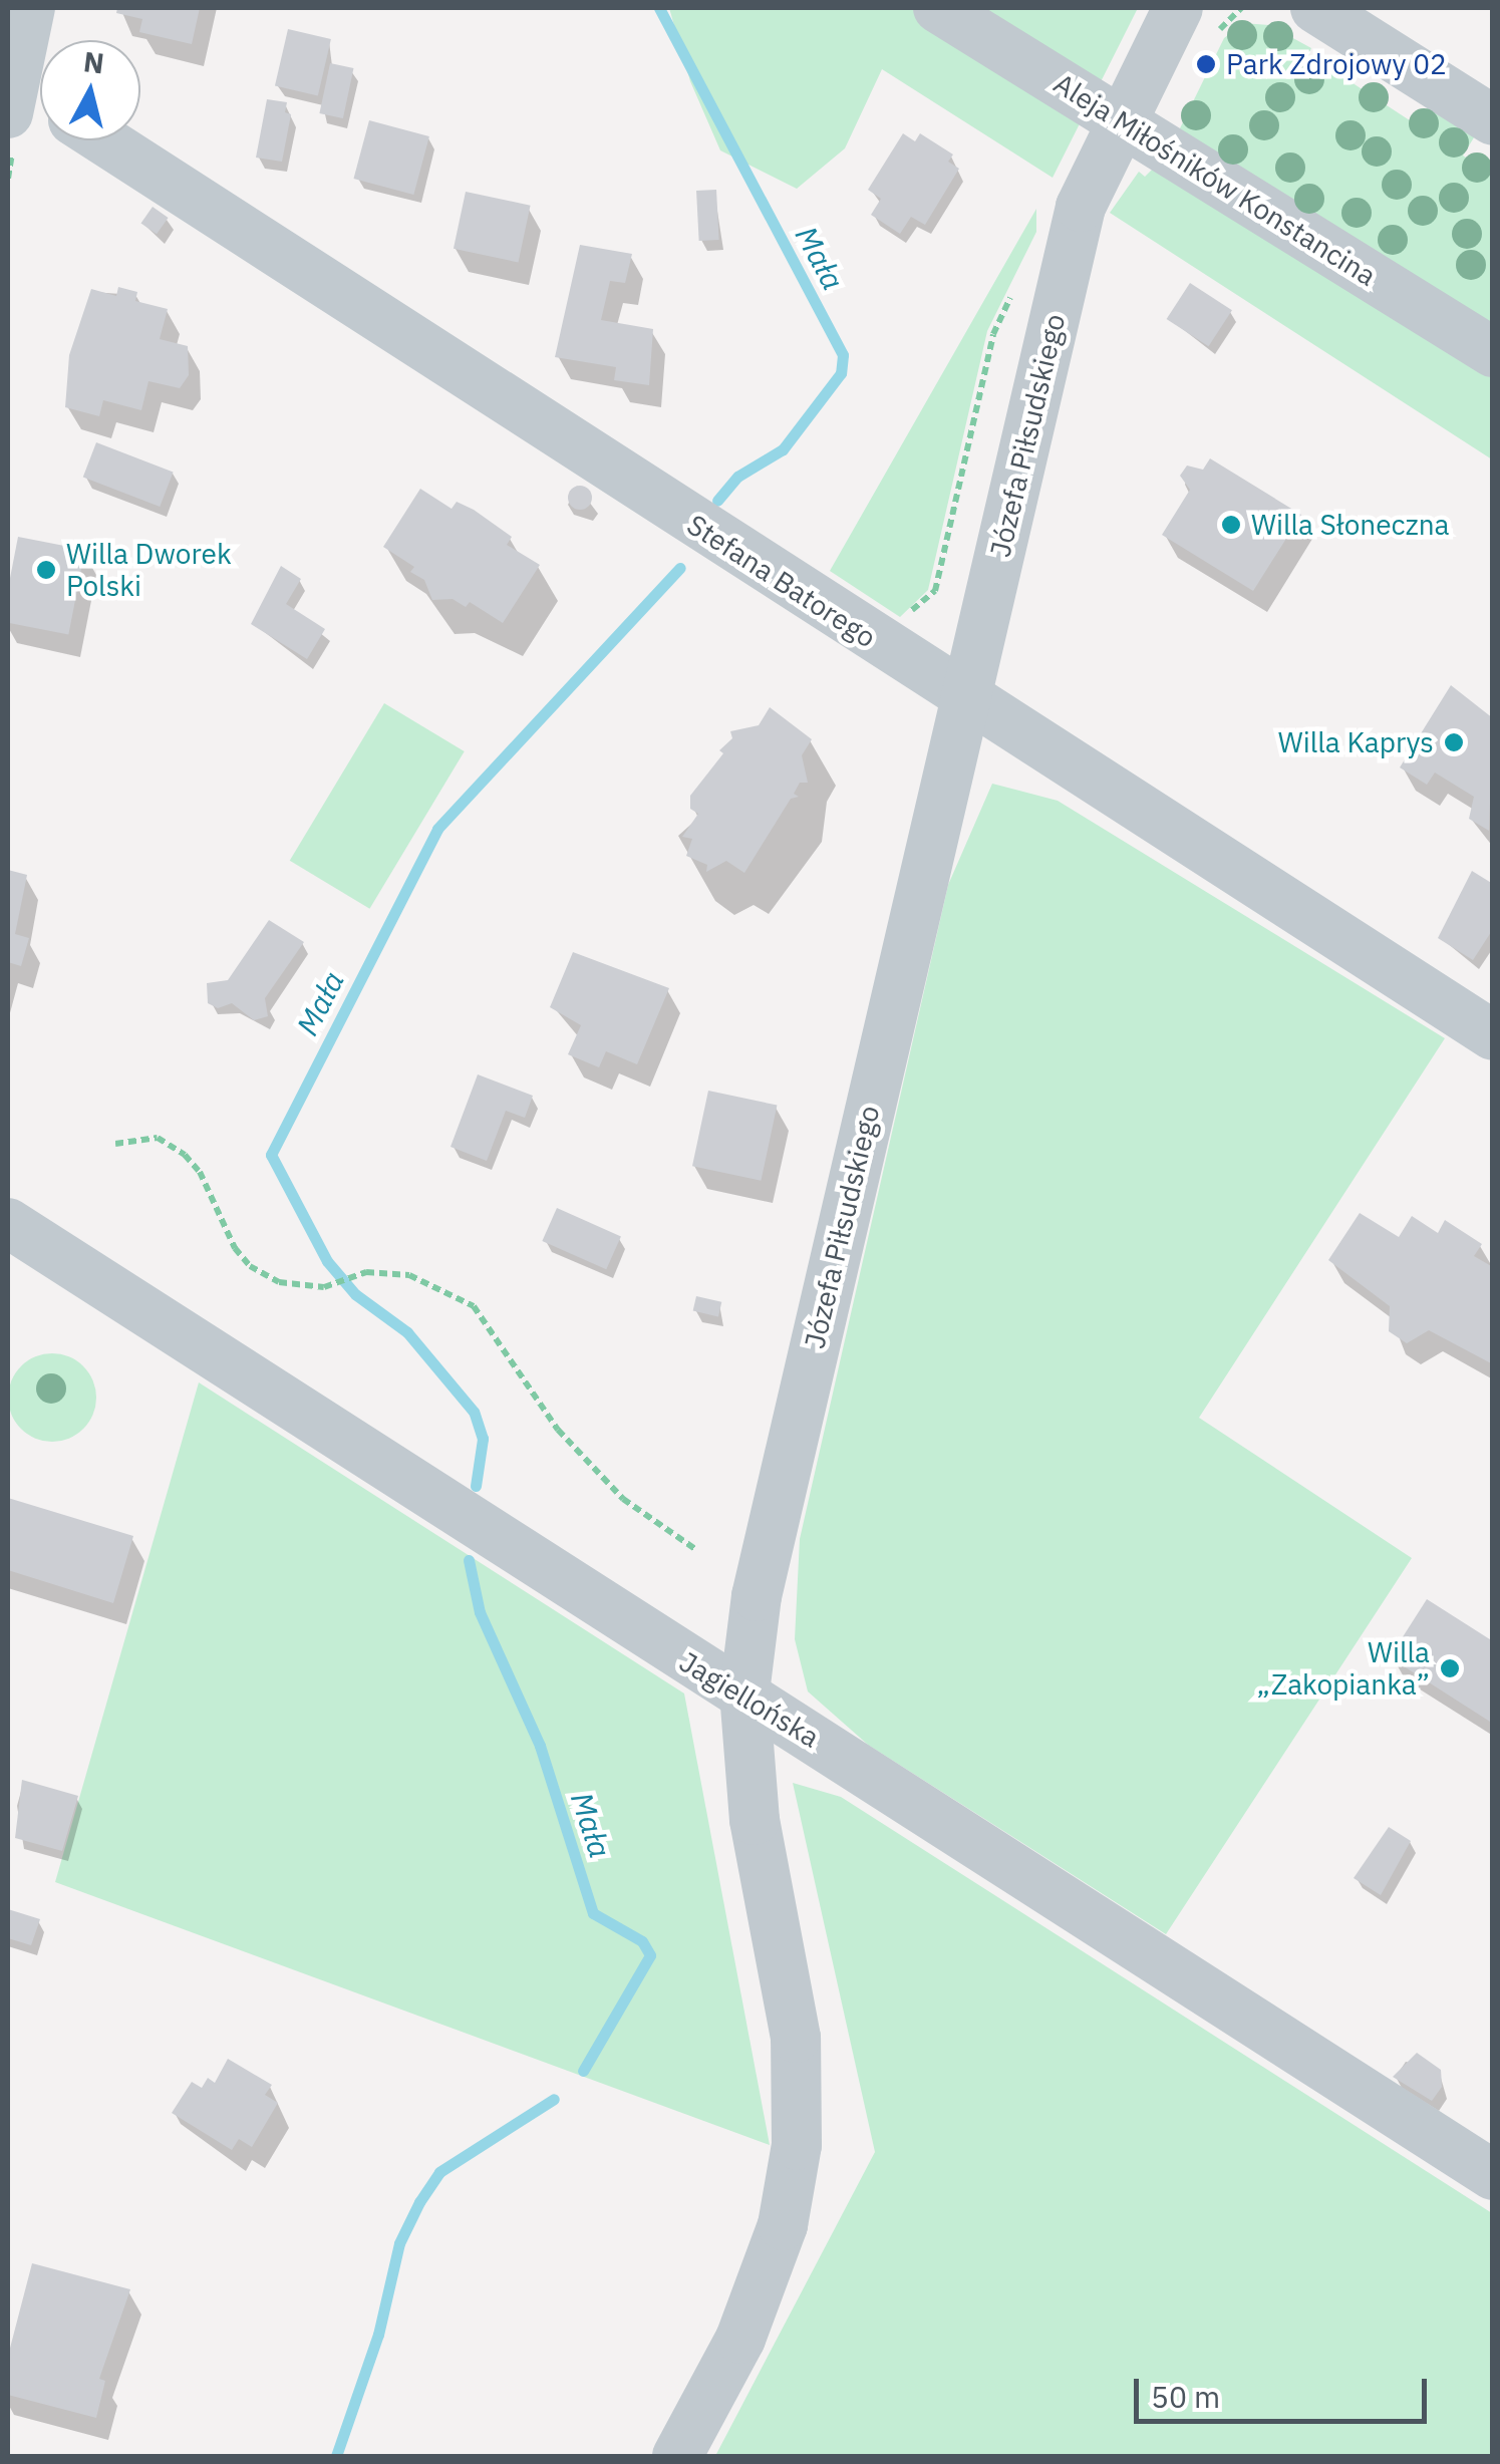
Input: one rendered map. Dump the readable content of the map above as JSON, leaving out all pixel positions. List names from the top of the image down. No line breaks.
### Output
{"streets":{"street":["Aleja Miłośników Konstancina","Józefa Piłsudskiego","Stefana Batorego","Jagiellońska"]},"crossings":[["Aleja Miłośników Konstancina","Józefa Piłsudskiego"],["Józefa Piłsudskiego","Stefana Batorego"],["Józefa Piłsudskiego","Jagiellońska"]],"water":["Mała"],"places":["Park Zdrojowy 02","Willa Słoneczna","Willa Dworek Polski","Willa Kaprys","Willa „Zakopianka”"],"scale_bar":"50 m","north":"top"}
